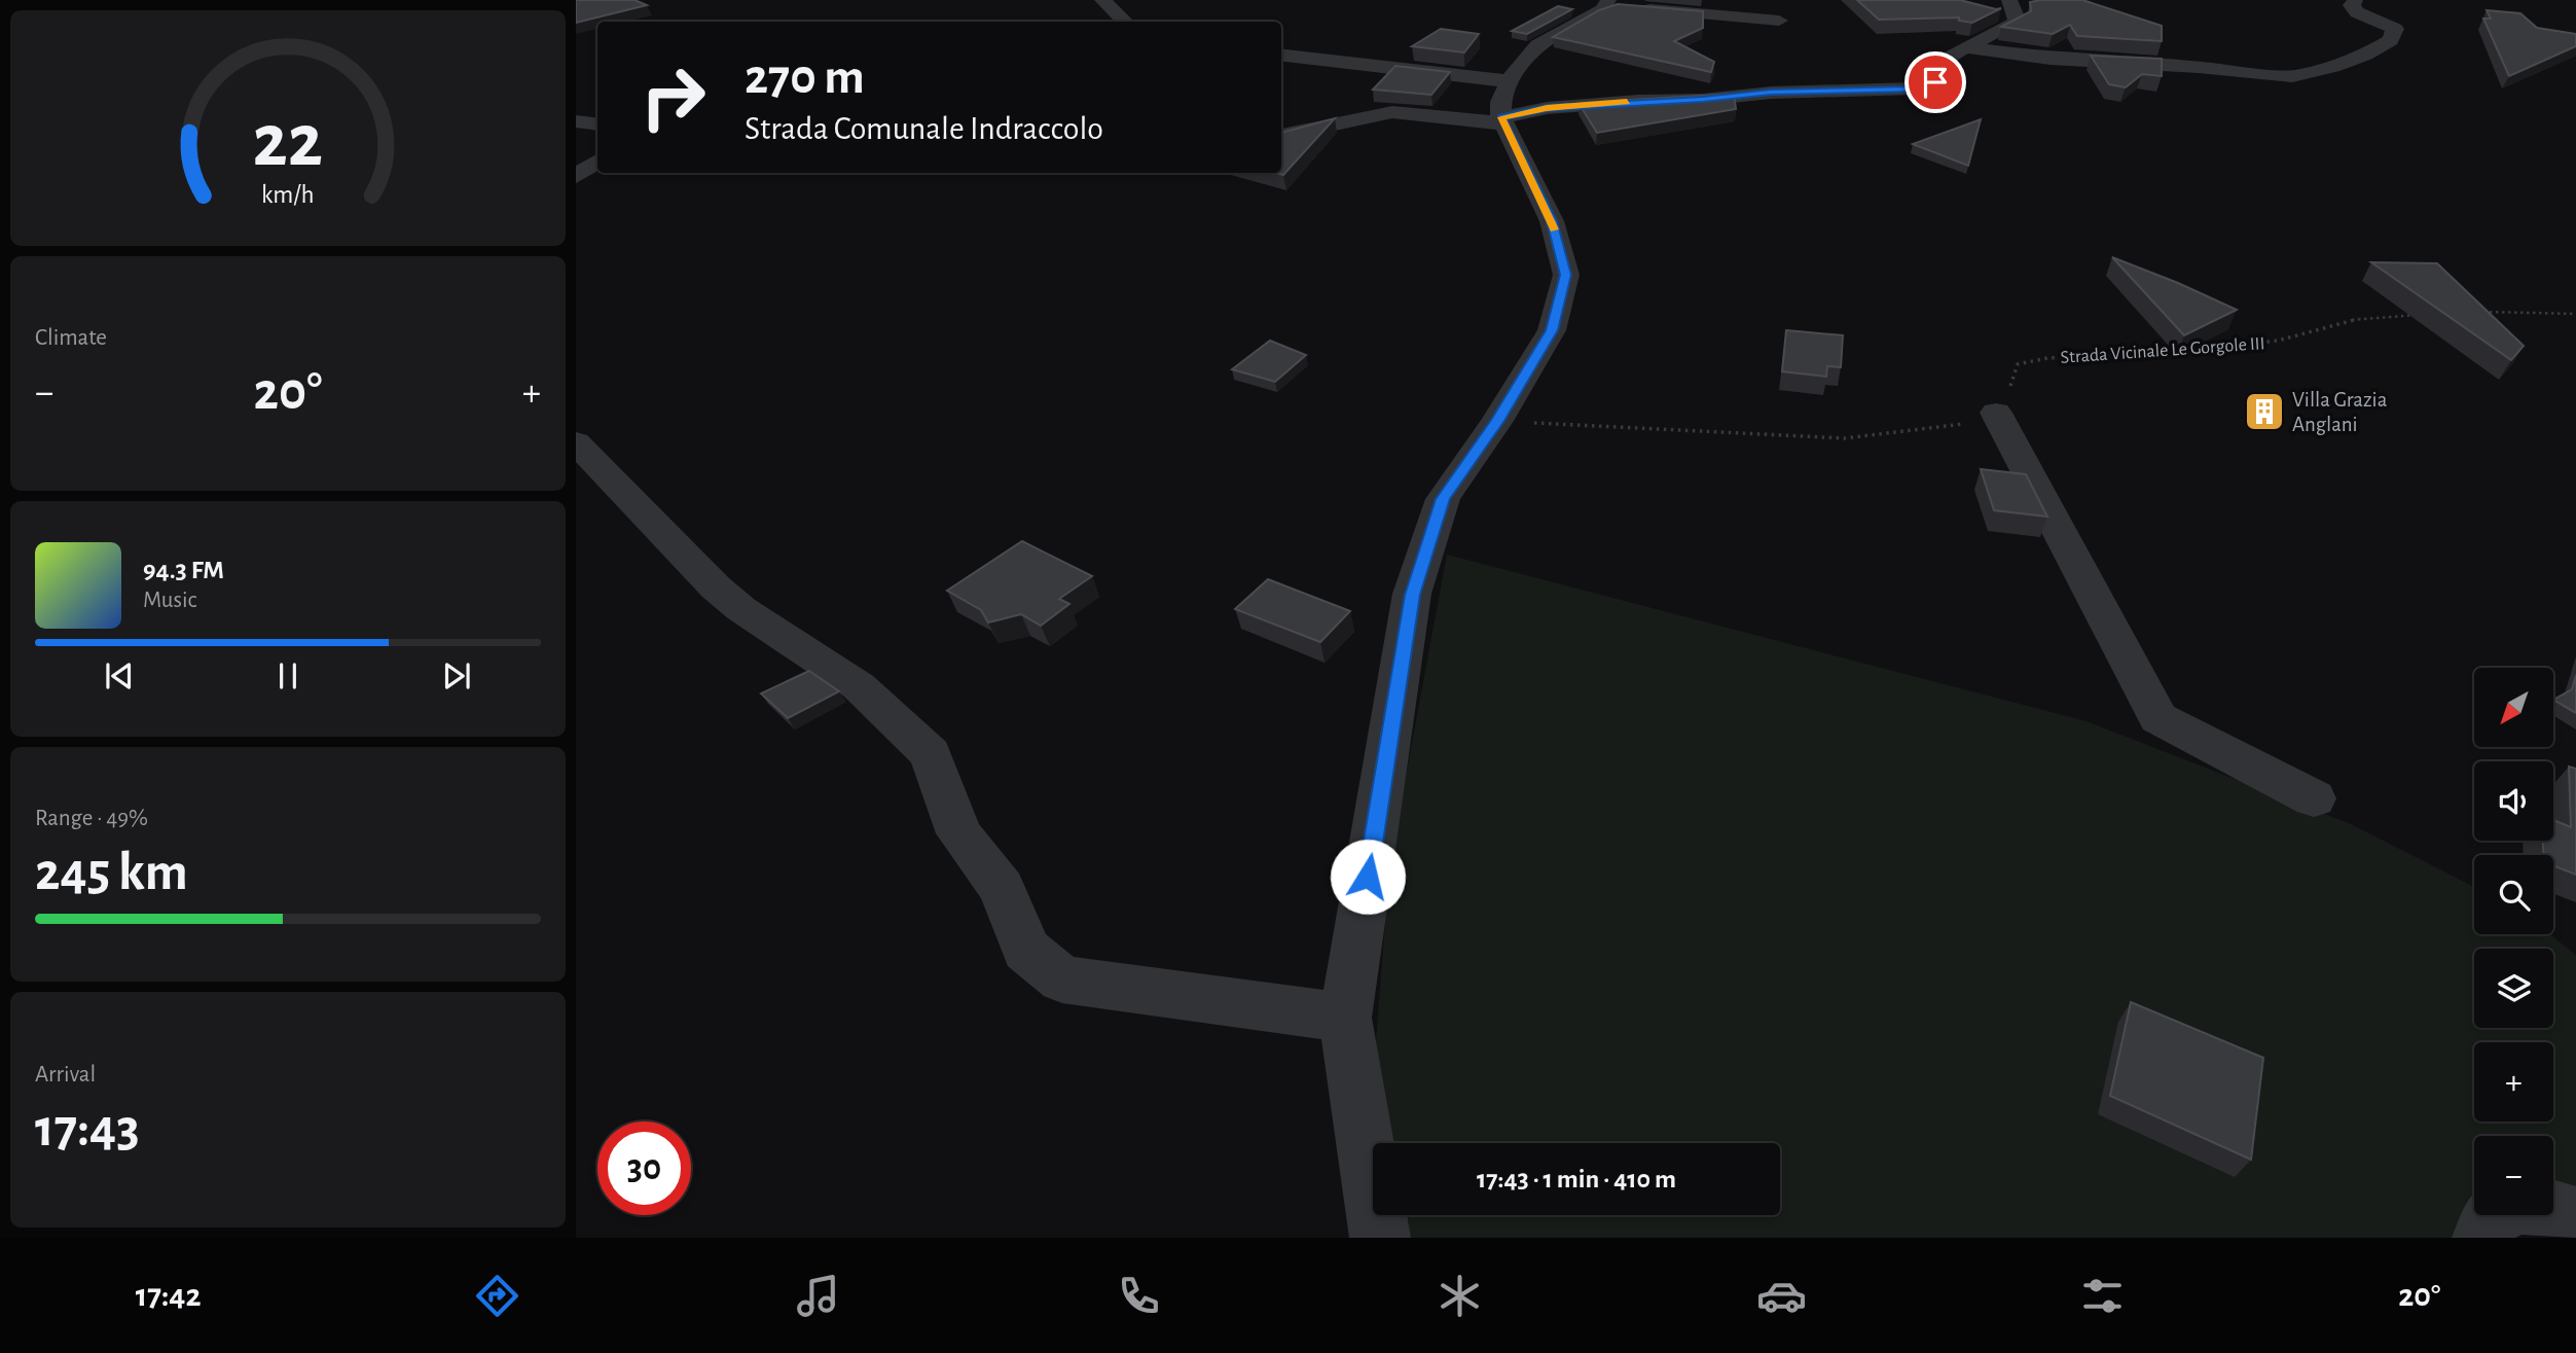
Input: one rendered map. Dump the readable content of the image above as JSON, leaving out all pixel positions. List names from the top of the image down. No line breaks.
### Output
{"streets":{"path":["Strada Vicinale Le Gorgole III"]},"places":{"building":["Villa Grazia Anglani"]},"north":"bottom left","page":{"turn":["270 m","Strada Comunale Indraccolo"],"tile":["Climate",["Range · 49%","245 km"],["Arrival","17:43"]],"heat":["−","20°","+"],"song":["94.3 FM","Music"],"map_buttons":["+","−"],"limit":"30","trip":"17:43 · 1 min · 410 m","tabs":["17:42","20°"],"gauge":["22","km/h"]}}
